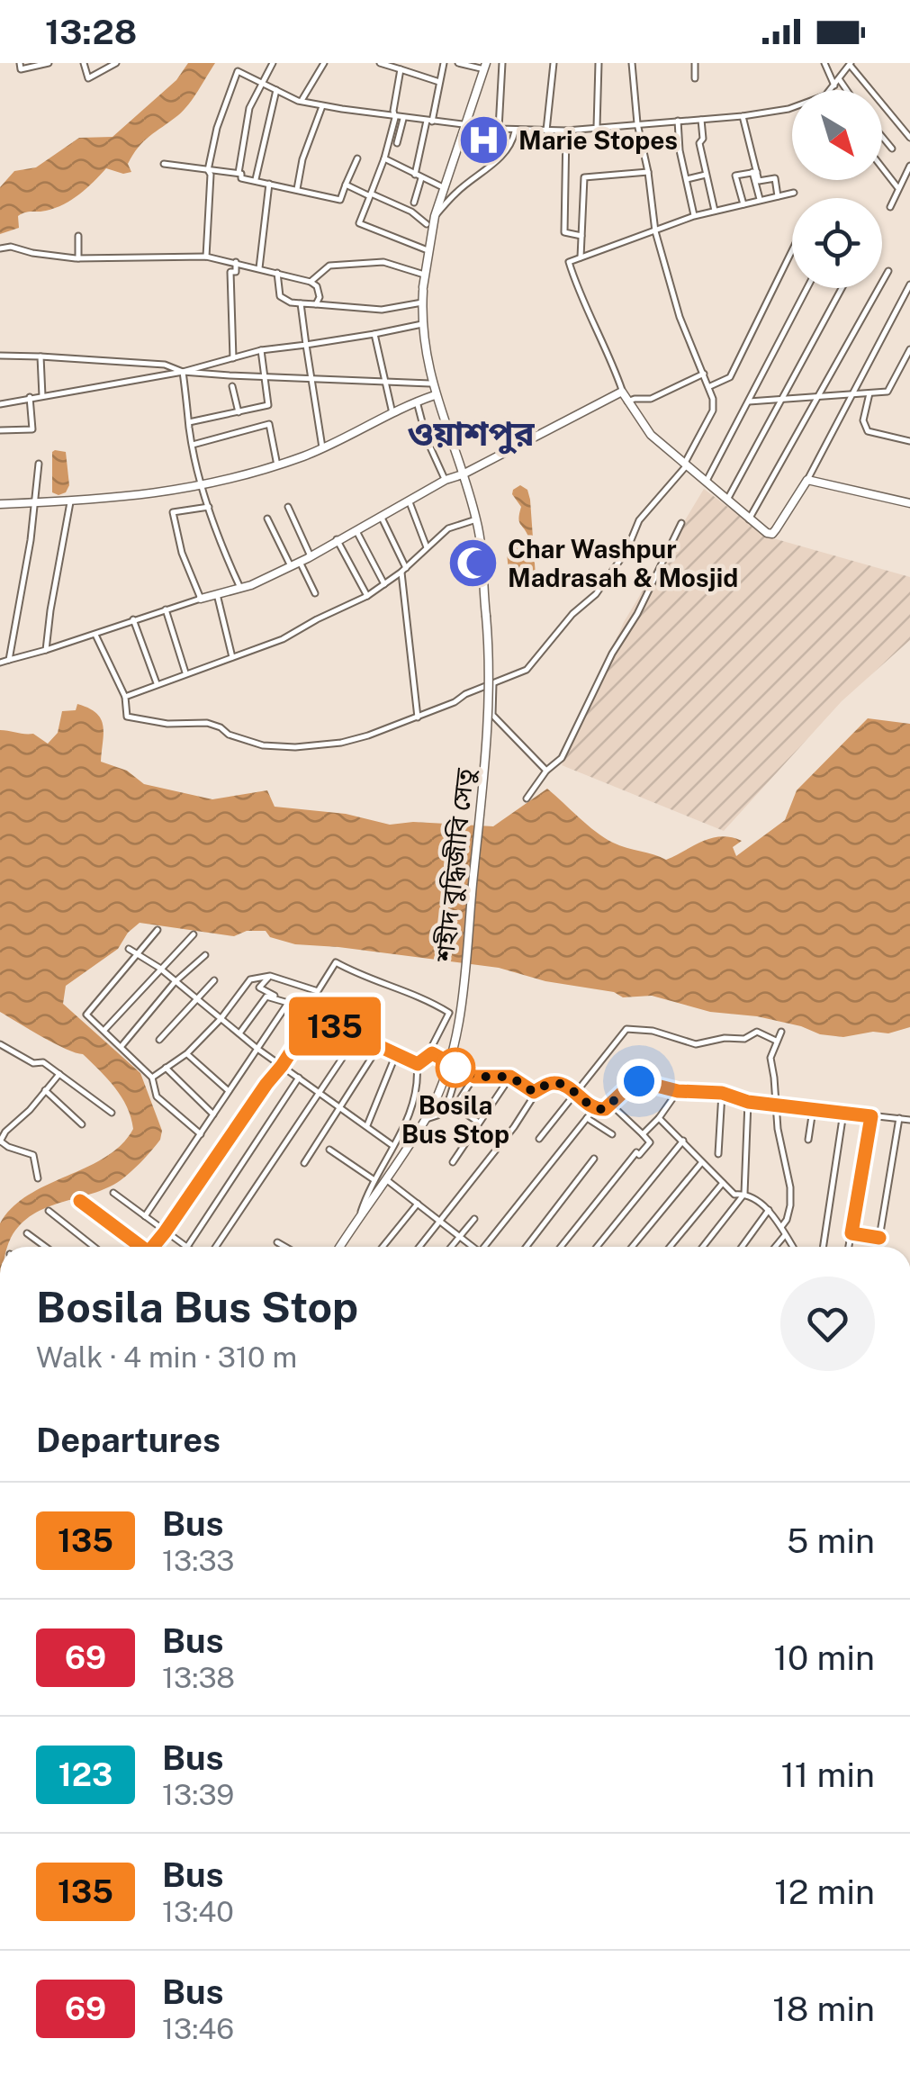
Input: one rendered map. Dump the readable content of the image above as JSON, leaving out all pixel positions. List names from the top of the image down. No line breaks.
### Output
{"streets":{"street":["শহীদ বুদ্ধিজীবি সেতু"]},"districts":["ওয়াশপুর"],"places":{"hospital":["Marie Stopes"],"mosque":["Char Washpur Madrasah & Mosjid"],"other":["Bosila Bus Stop"]},"lines":["bus line 135"],"north":"bottom right","page":{"status":"13:28","on_map":"135","heading":[["Bosila Bus Stop","Walk · 4 min · 310 m"],"Departures"],"list":[{"mark":"135","name":"Bus","note":"13:33","value":"5 min"},{"mark":"69","name":"Bus","note":"13:38","value":"10 min"},{"mark":"123","name":"Bus","note":"13:39","value":"11 min"},{"mark":"135","name":"Bus","note":"13:40","value":"12 min"},{"mark":"69","name":"Bus","note":"13:46","value":"18 min"}]}}
